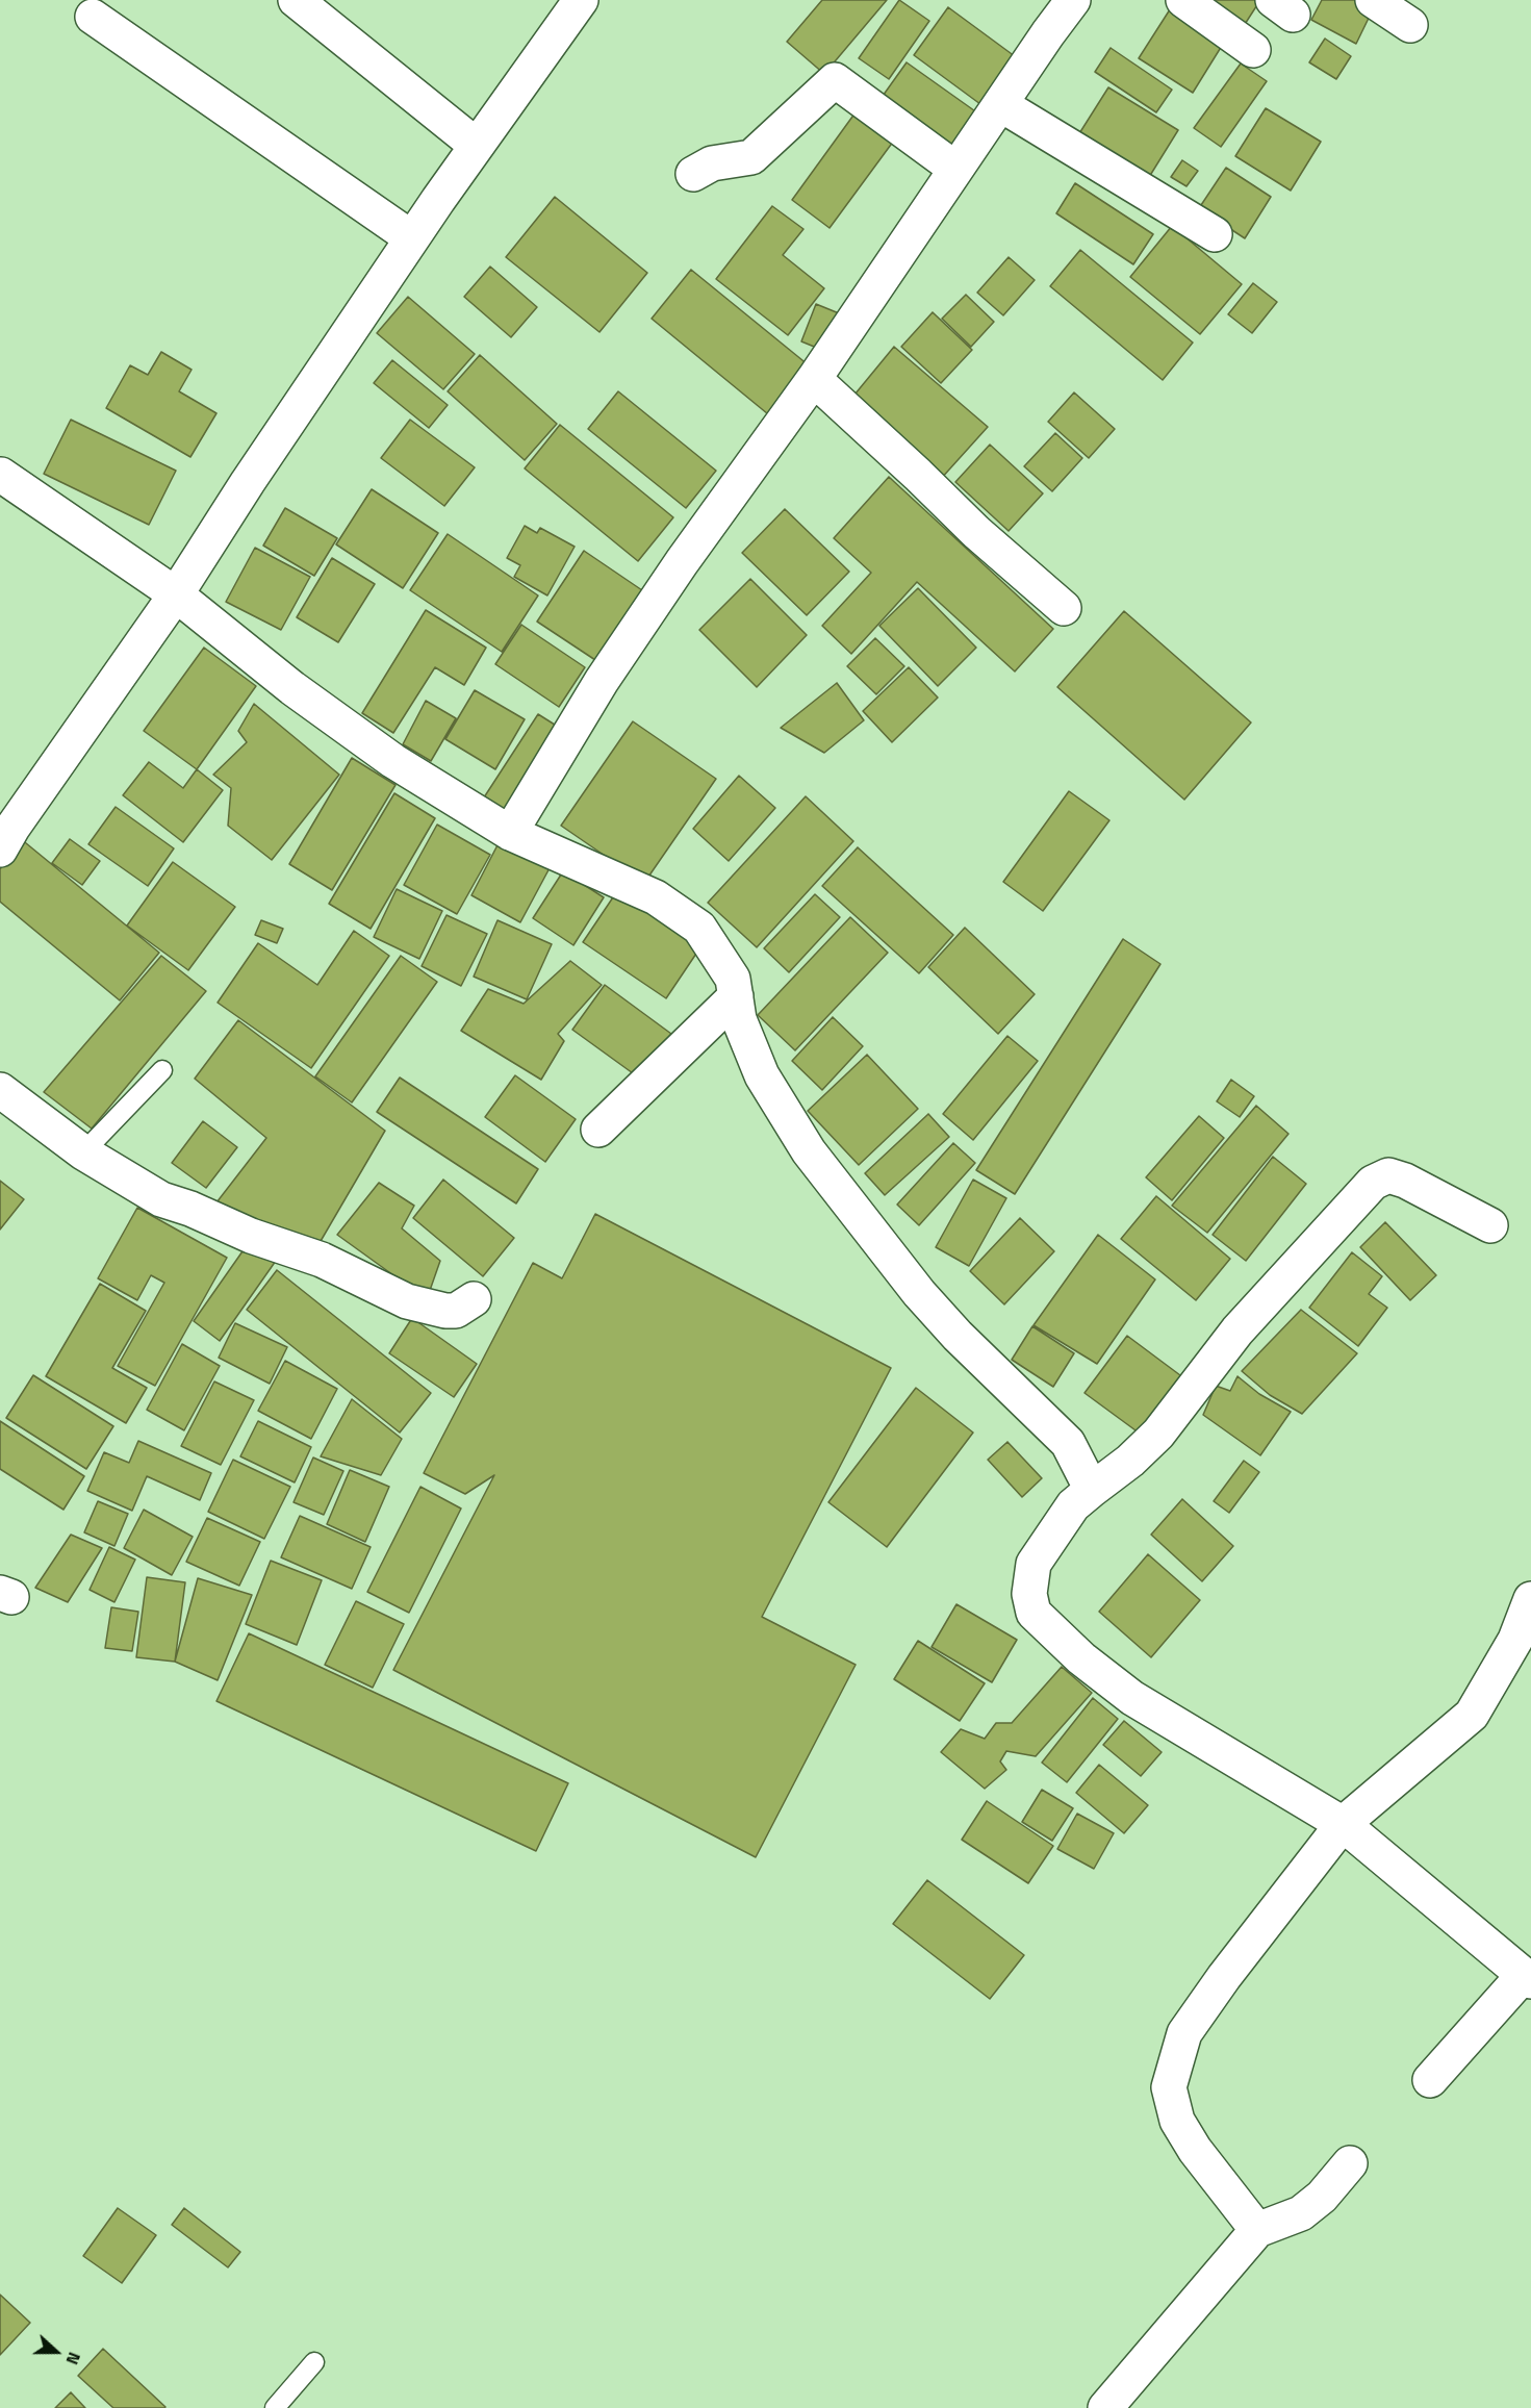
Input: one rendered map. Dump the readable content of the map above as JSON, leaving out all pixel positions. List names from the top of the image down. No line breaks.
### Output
{"north":"right"}
